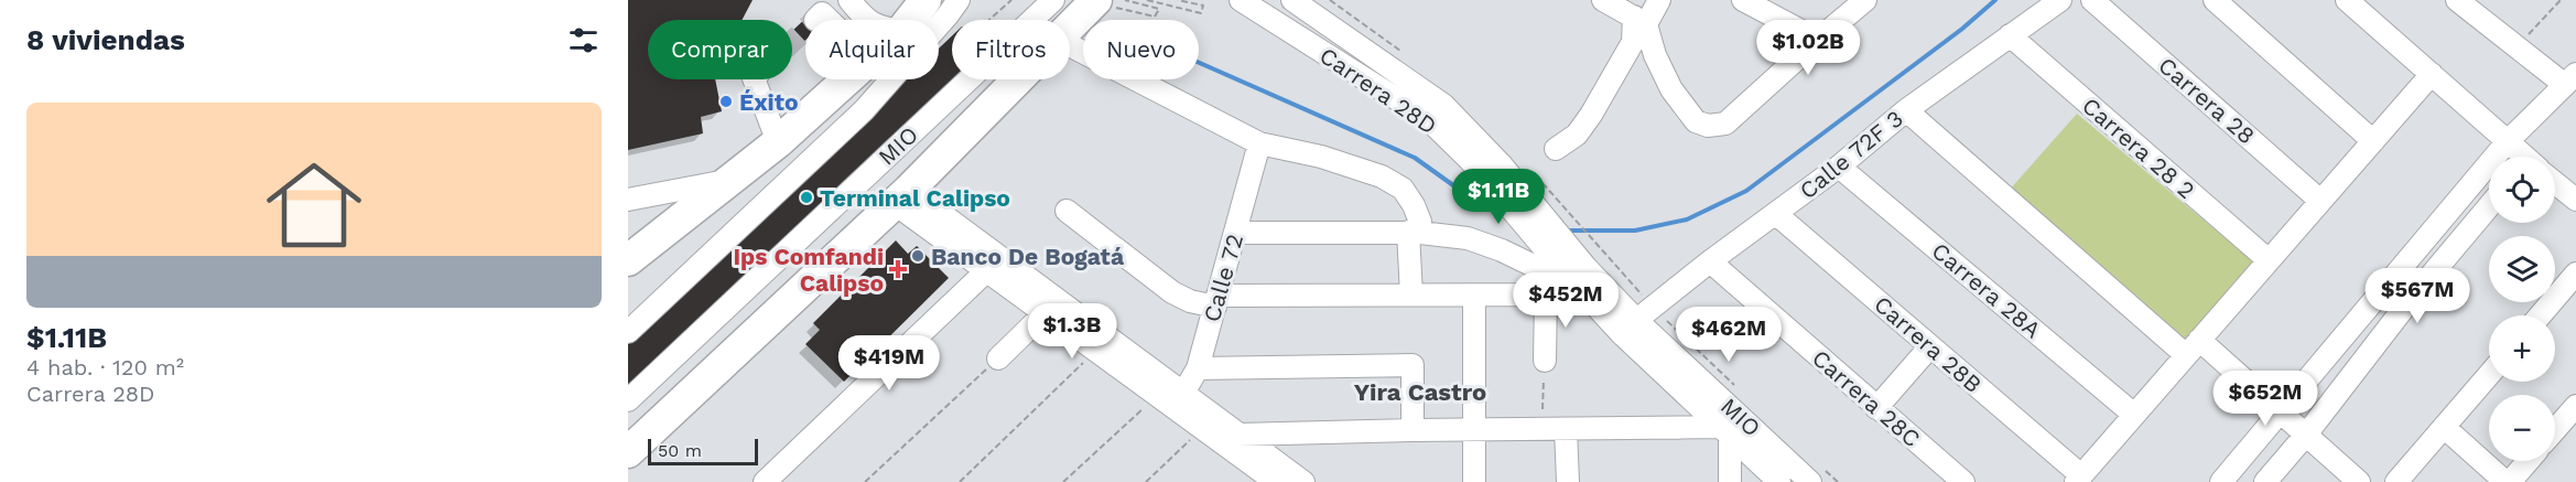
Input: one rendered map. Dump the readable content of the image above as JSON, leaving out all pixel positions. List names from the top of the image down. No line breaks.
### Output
{"streets":{"street":["Carrera 28D","Carrera 28","MIO","Carrera 28 2","Calle 72F 3","Calle 72","Carrera 28A","Carrera 28B","Carrera 28C"]},"crossings":[["Carrera 28D","MIO"],["Carrera 28D","Calle 72F 3"],["Carrera 28 2","Calle 72F 3"],["Calle 72F 3","Carrera 28A"],["Calle 72F 3","Carrera 28B"],["Calle 72F 3","Carrera 28C"]],"districts":["Yira Castro"],"places":{"other":["Éxito","Terminal Calipso","Banco De Bogatá"],"health":["Ips Comfandi Calipso"]},"scale_bar":"50 m","page":{"heading":"8 viviendas","price":["$1.02B","$1.11B","$567M","$452M","$1.3B","$462M","$419M","$652M"],"chip":["Comprar","Alquilar","Filtros","Nuevo"],"list":[{"name":"$1.11B","note":"4 hab. · 120 m² · Carrera 28D"}],"map_buttons":["+","−"],"scale":"50 m"}}
